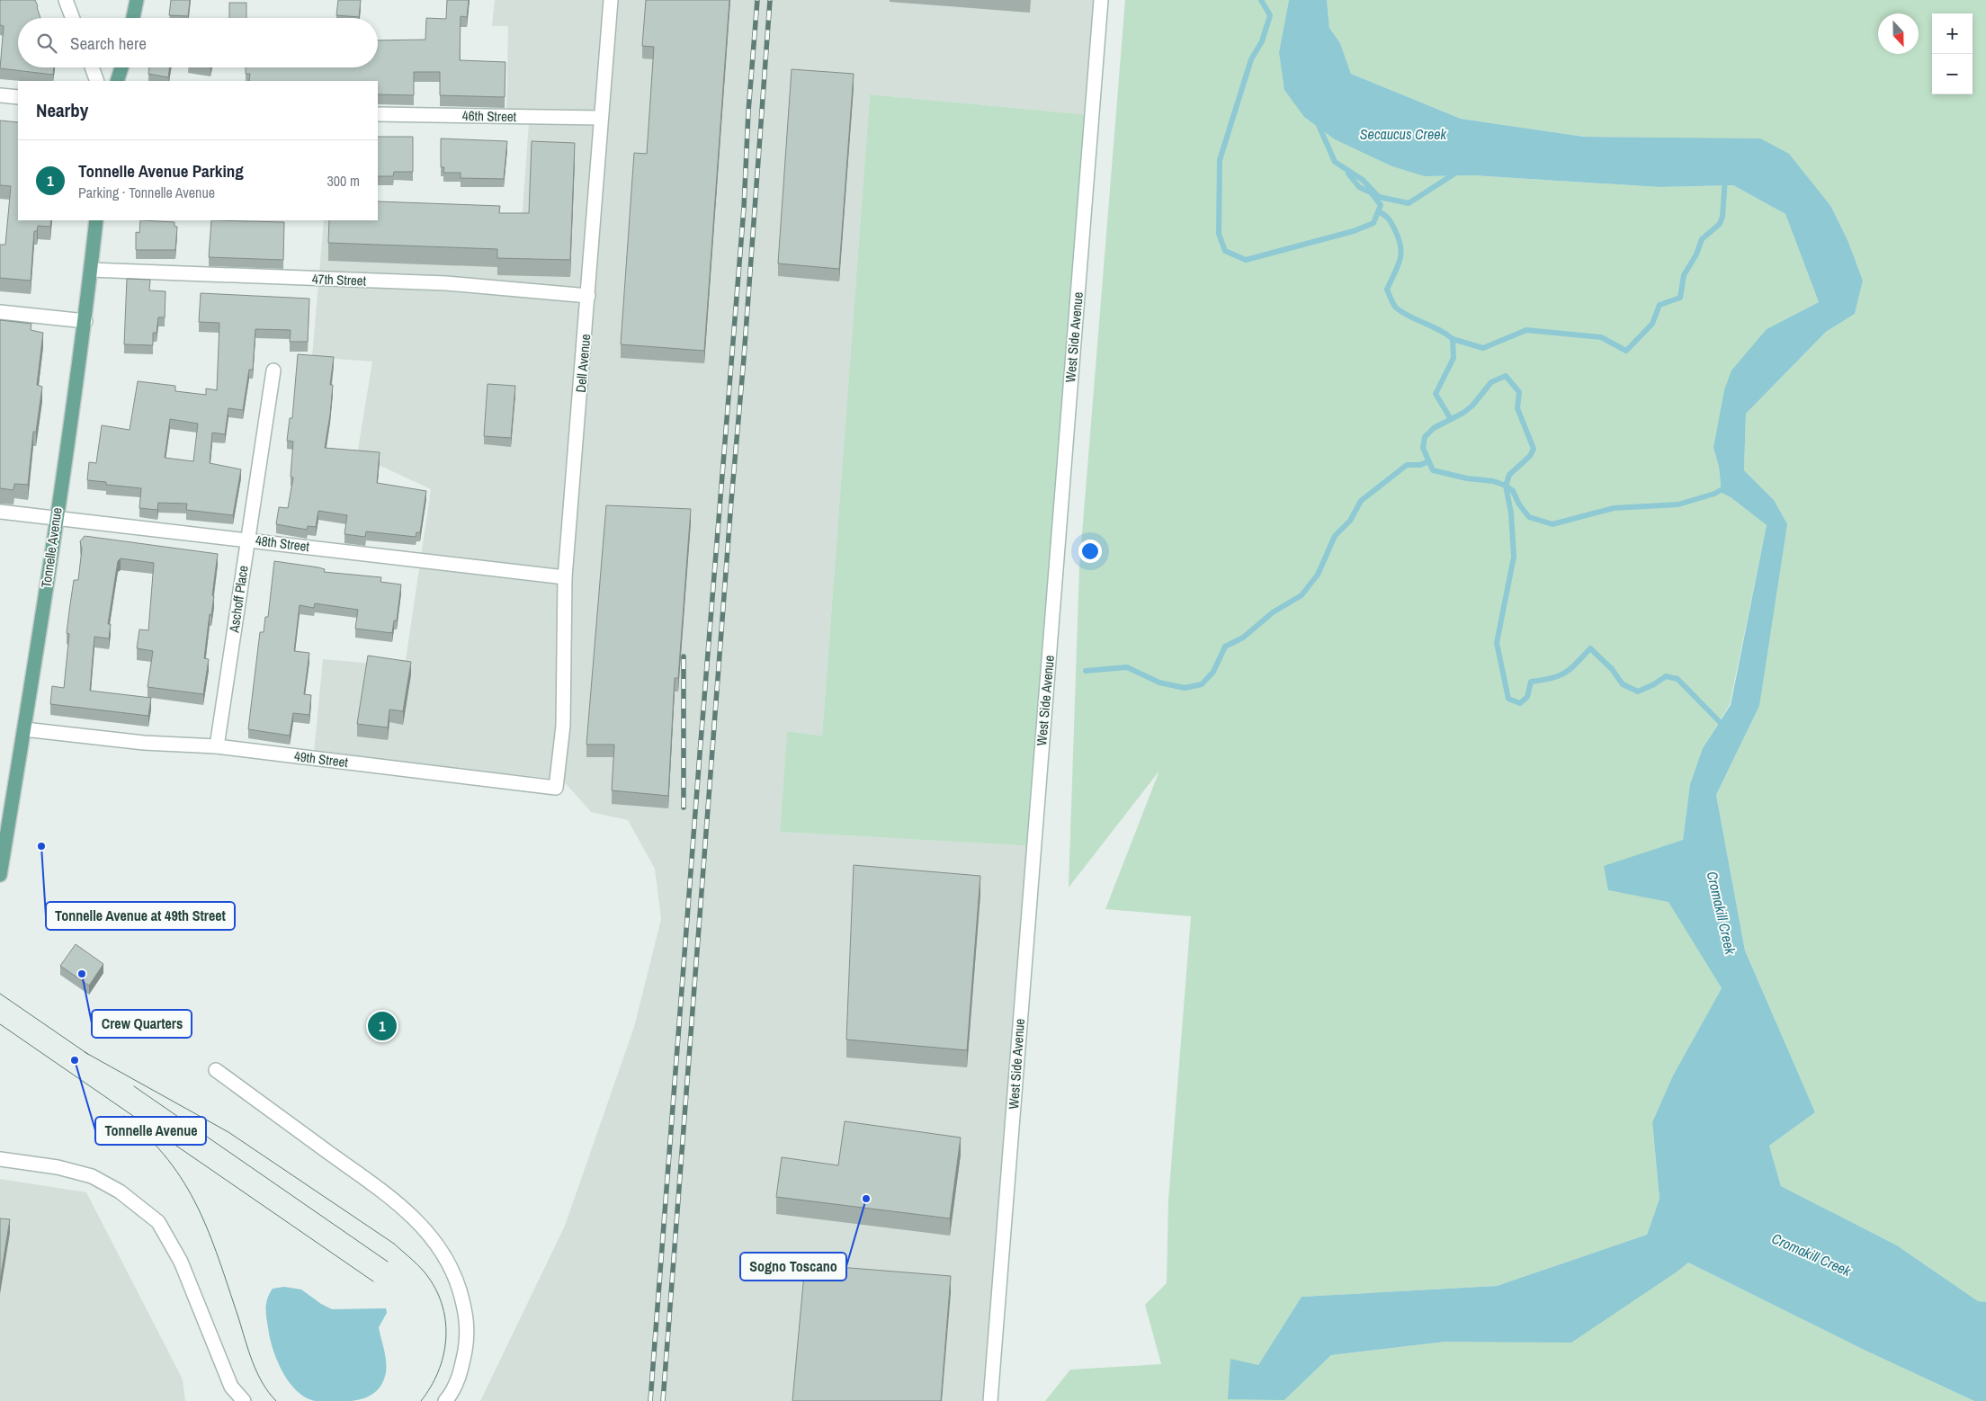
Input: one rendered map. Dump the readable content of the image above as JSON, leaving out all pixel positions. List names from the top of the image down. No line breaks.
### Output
{"streets":{"main road":["Tonnelle Avenue"],"street":["46th Street","47th Street","West Side Avenue","Dell Avenue","48th Street","Aschoff Place","49th Street"]},"crossings":[["46th Street","Dell Avenue"],["47th Street","Dell Avenue"],["47th Street","Tonnelle Avenue"],["Dell Avenue","48th Street"],["Dell Avenue","49th Street"],["48th Street","Tonnelle Avenue"],["48th Street","Aschoff Place"],["Tonnelle Avenue","49th Street"],["Aschoff Place","49th Street"]],"water":["Secaucus Creek","Cromakill Creek"],"places":["Tonnelle Avenue at 49th Street","Crew Quarters","Tonnelle Avenue","Sogno Toscano"],"north":"bottom","page":{"map_buttons":["+","−"],"search":"Search here","heading":"Nearby","list":[{"mark":"1","name":"Tonnelle Avenue Parking","note":"Parking · Tonnelle Avenue","value":"300 m"}],"pins":"1"}}
